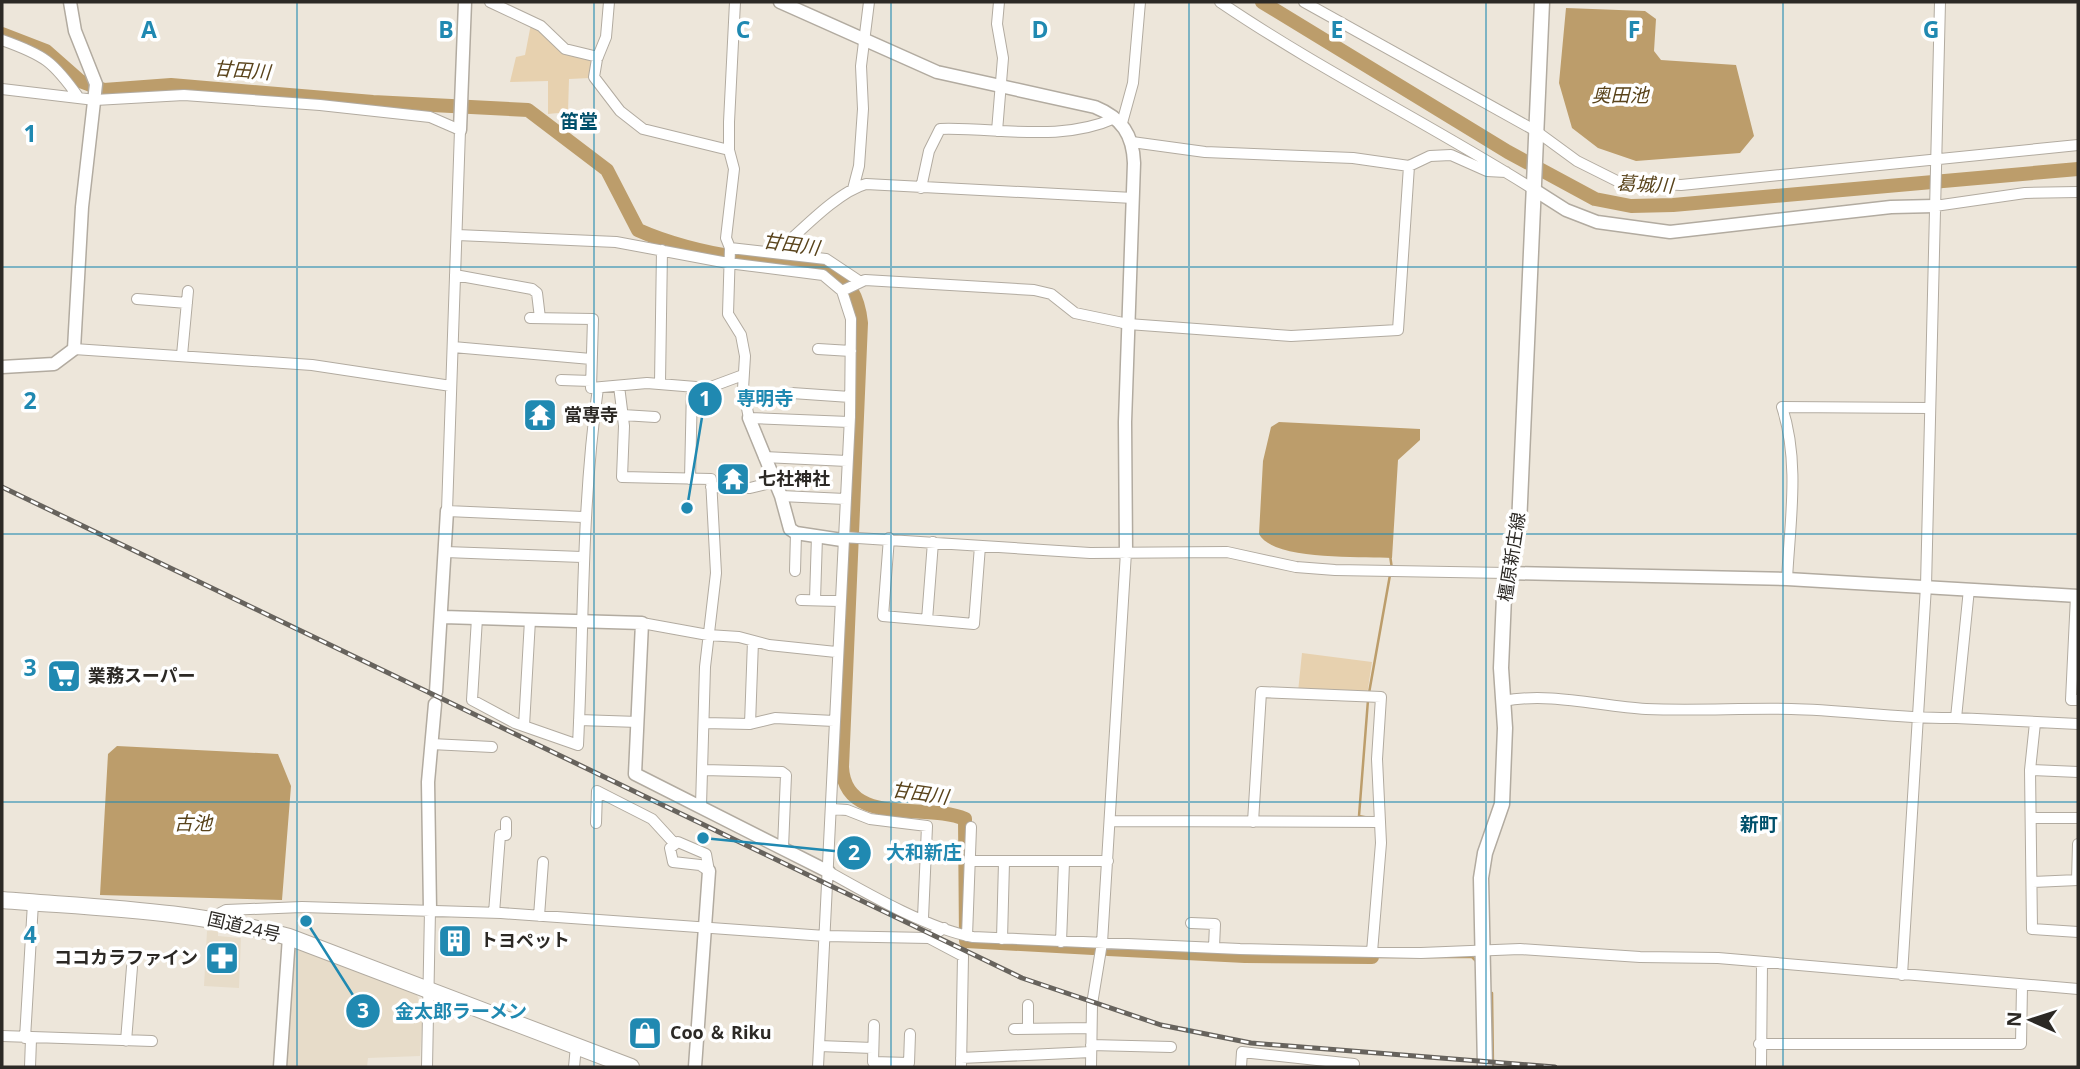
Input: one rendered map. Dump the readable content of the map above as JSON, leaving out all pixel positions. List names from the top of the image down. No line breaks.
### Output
{"streets":{"highway":["国道24号"],"main road":["橿原新庄線"]},"districts":["笛堂","新町"],"water":["甘田川","奥田池","葛城川","古池"],"places":{"temple":["當専寺","七社神社"],"other":["専明寺","大和新庄","金太郎ラーメン"],"supermarket":["業務スーパー"],"building":["トヨペット"],"pharmacy":["ココカラファイン"],"shop":["Coo ＆ Riku"]},"north":"left","grid":{"columns":["A","B","C","D","E","F","G"],"rows":["1","2","3","4"]}}
